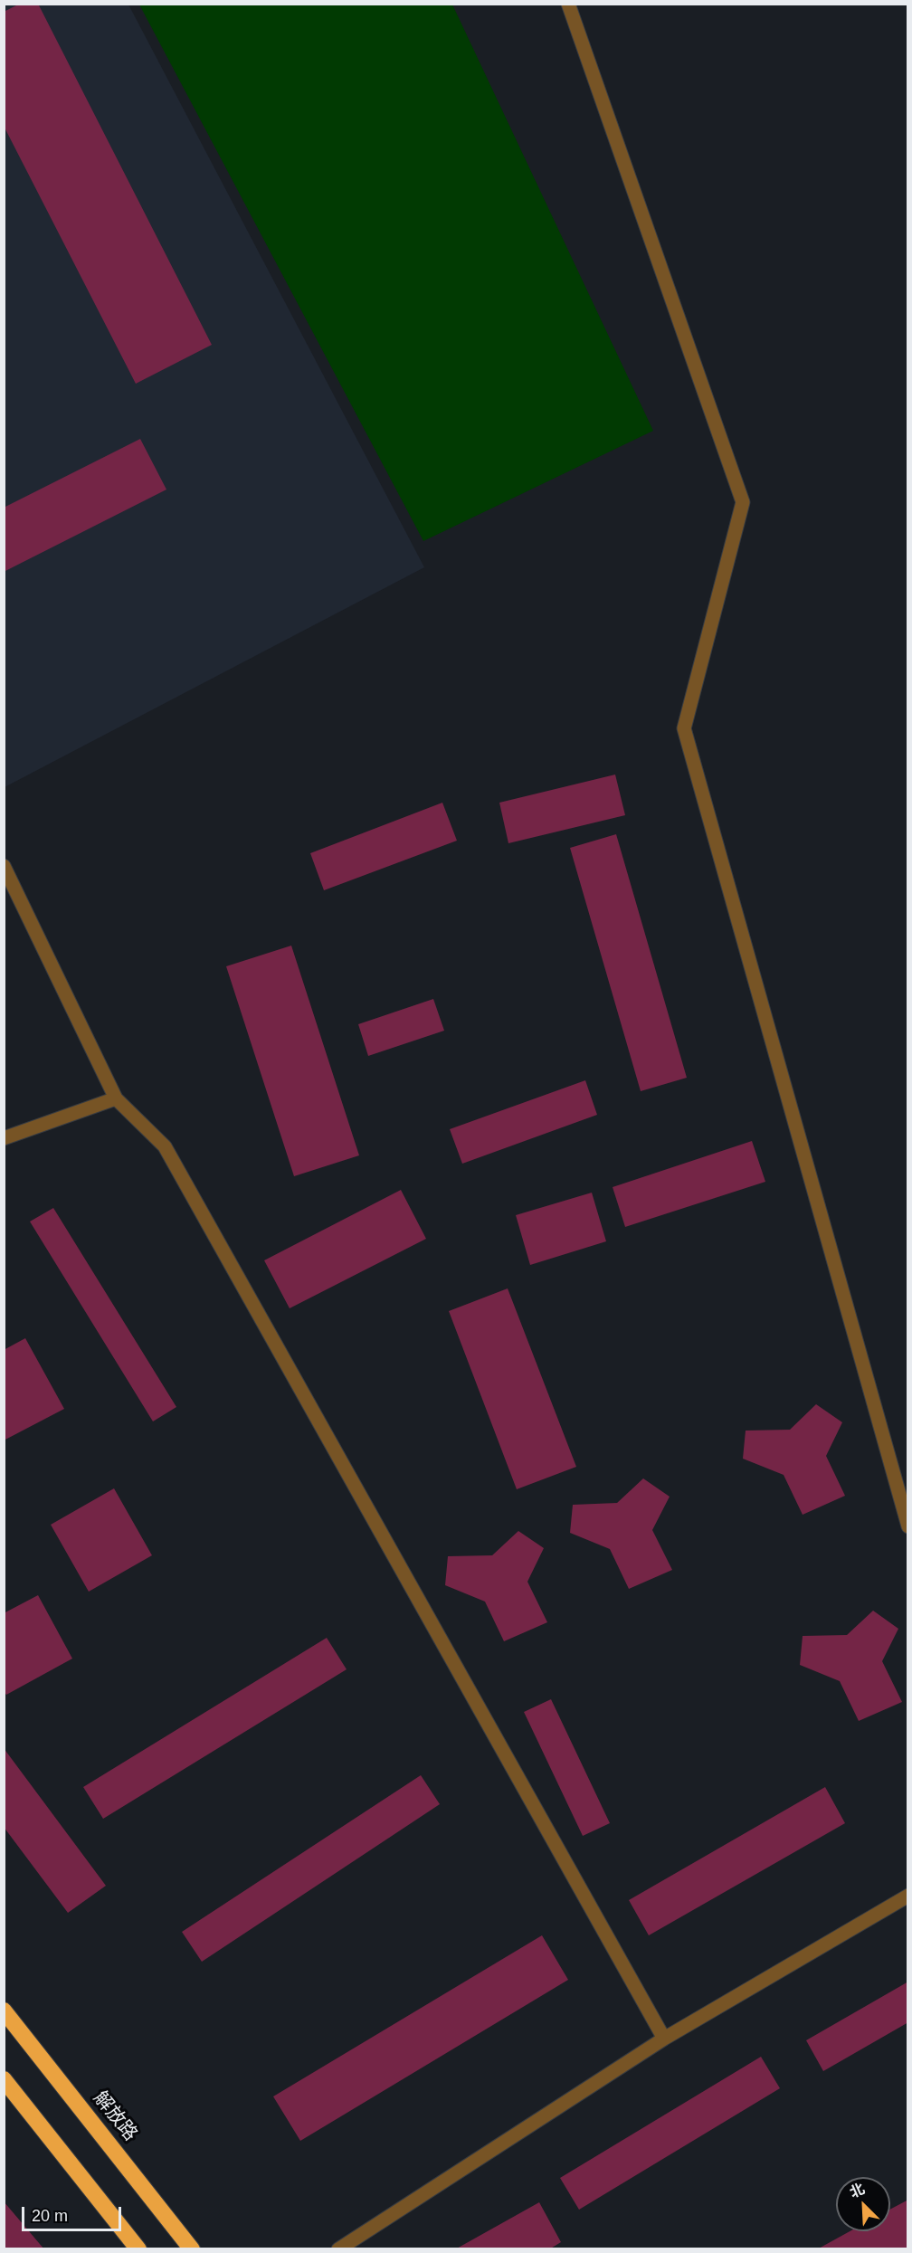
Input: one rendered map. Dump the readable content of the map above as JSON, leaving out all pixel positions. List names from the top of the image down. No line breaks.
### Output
{"streets":{"highway":["解放路"]},"scale_bar":"20 m","north":"top left"}
